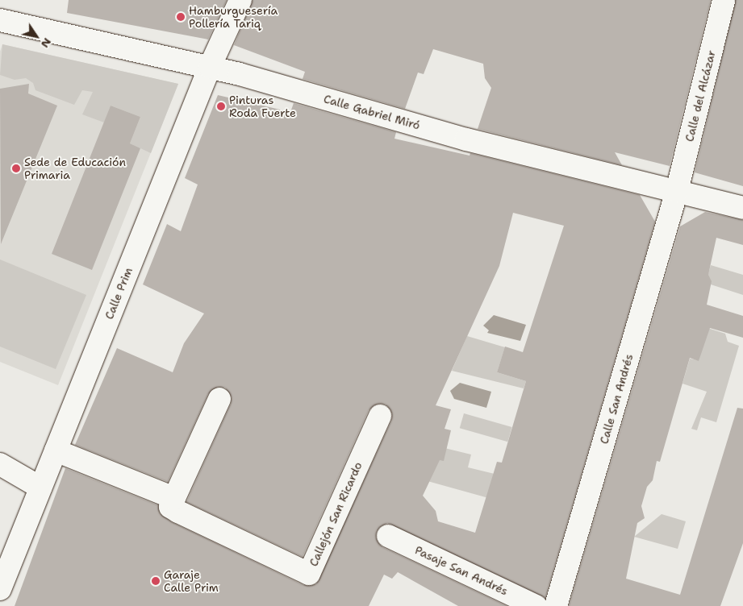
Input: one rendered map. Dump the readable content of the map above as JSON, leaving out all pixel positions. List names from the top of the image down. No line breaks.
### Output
{"streets":{"street":["Calle del Alcázar","Calle Gabriel Miró","Calle Prim","Calle San Andrés","Callejón San Ricardo","Pasaje San Andrés"]},"crossings":[["Calle del Alcázar","Calle Gabriel Miró"],["Calle del Alcázar","Calle San Andrés"],["Calle Gabriel Miró","Calle Prim"],["Calle Gabriel Miró","Calle San Andrés"]],"places":["Hamburguesería Pollería Tariq","Pinturas Roda Fuerte","Sede de Educación Primaria","Garaje Calle Prim"],"north":"bottom right"}
